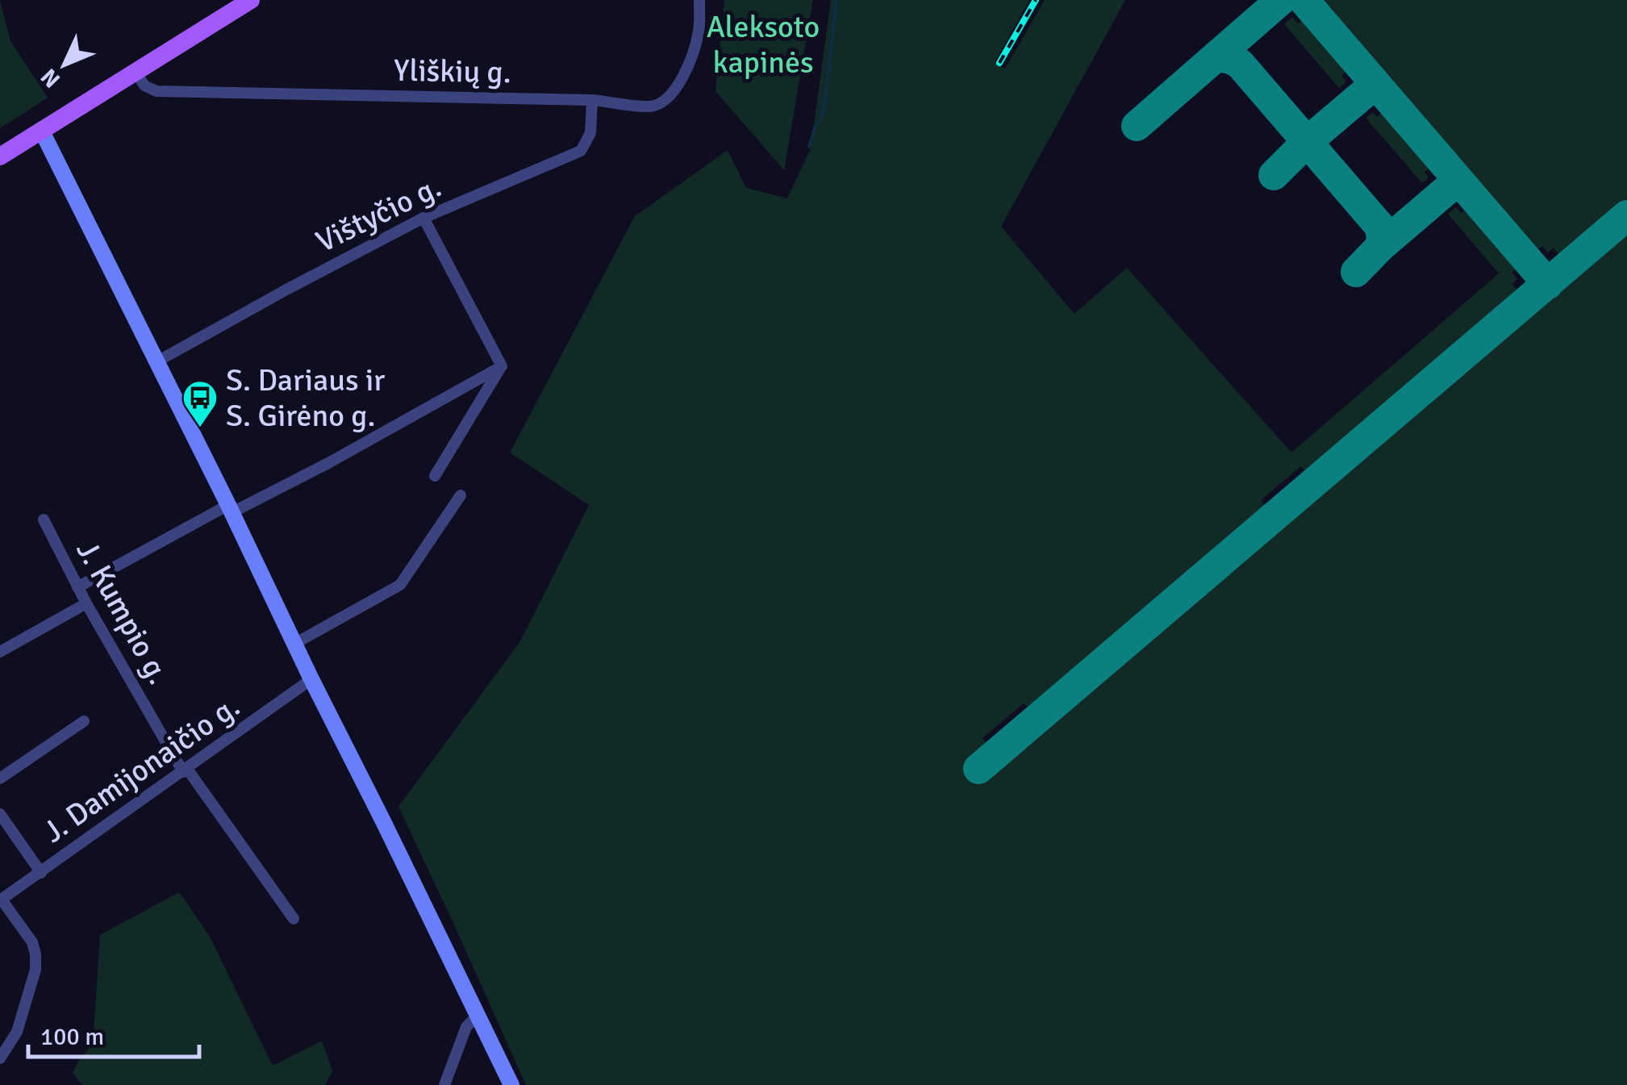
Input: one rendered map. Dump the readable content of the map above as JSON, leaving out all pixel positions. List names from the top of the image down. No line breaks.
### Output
{"streets":{"street":["Yliškių g.","Vištyčio g.","J. Kumpio g.","J. Damijonaičio g."]},"crossings":[["Yliškių g.","Vištyčio g."],["J. Kumpio g.","J. Damijonaičio g."]],"parks":["Aleksoto kapinės"],"places":{"bus stop":["S. Dariaus ir S. Girėno g."]},"scale_bar":"100 m","north":"bottom left"}
